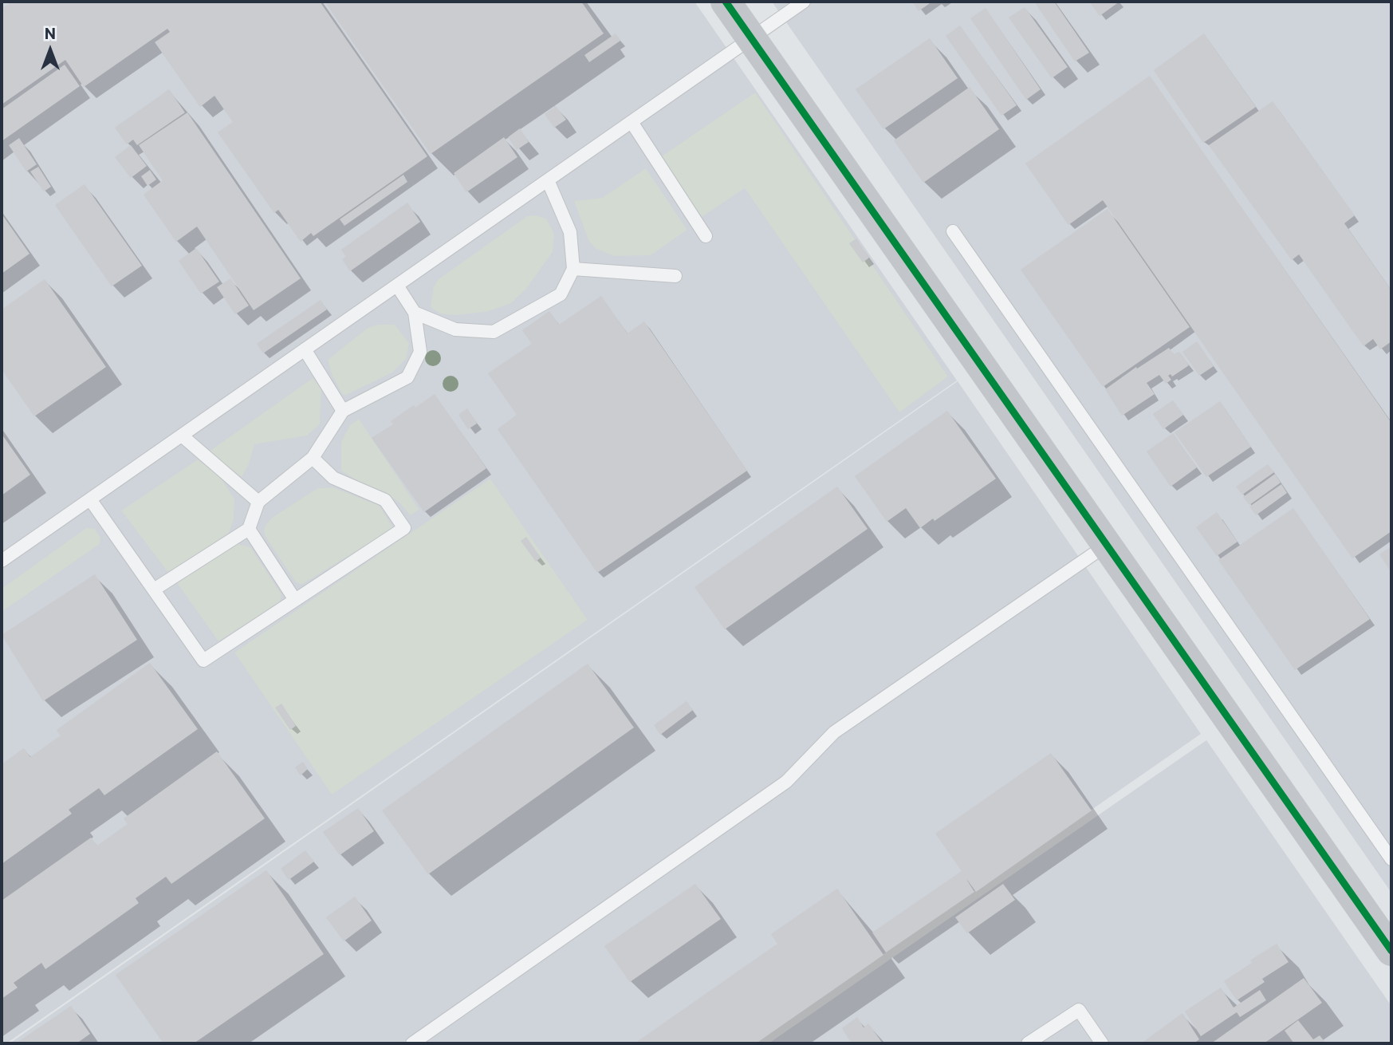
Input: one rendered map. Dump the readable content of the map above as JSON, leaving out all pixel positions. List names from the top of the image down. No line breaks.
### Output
{"north":"top"}
